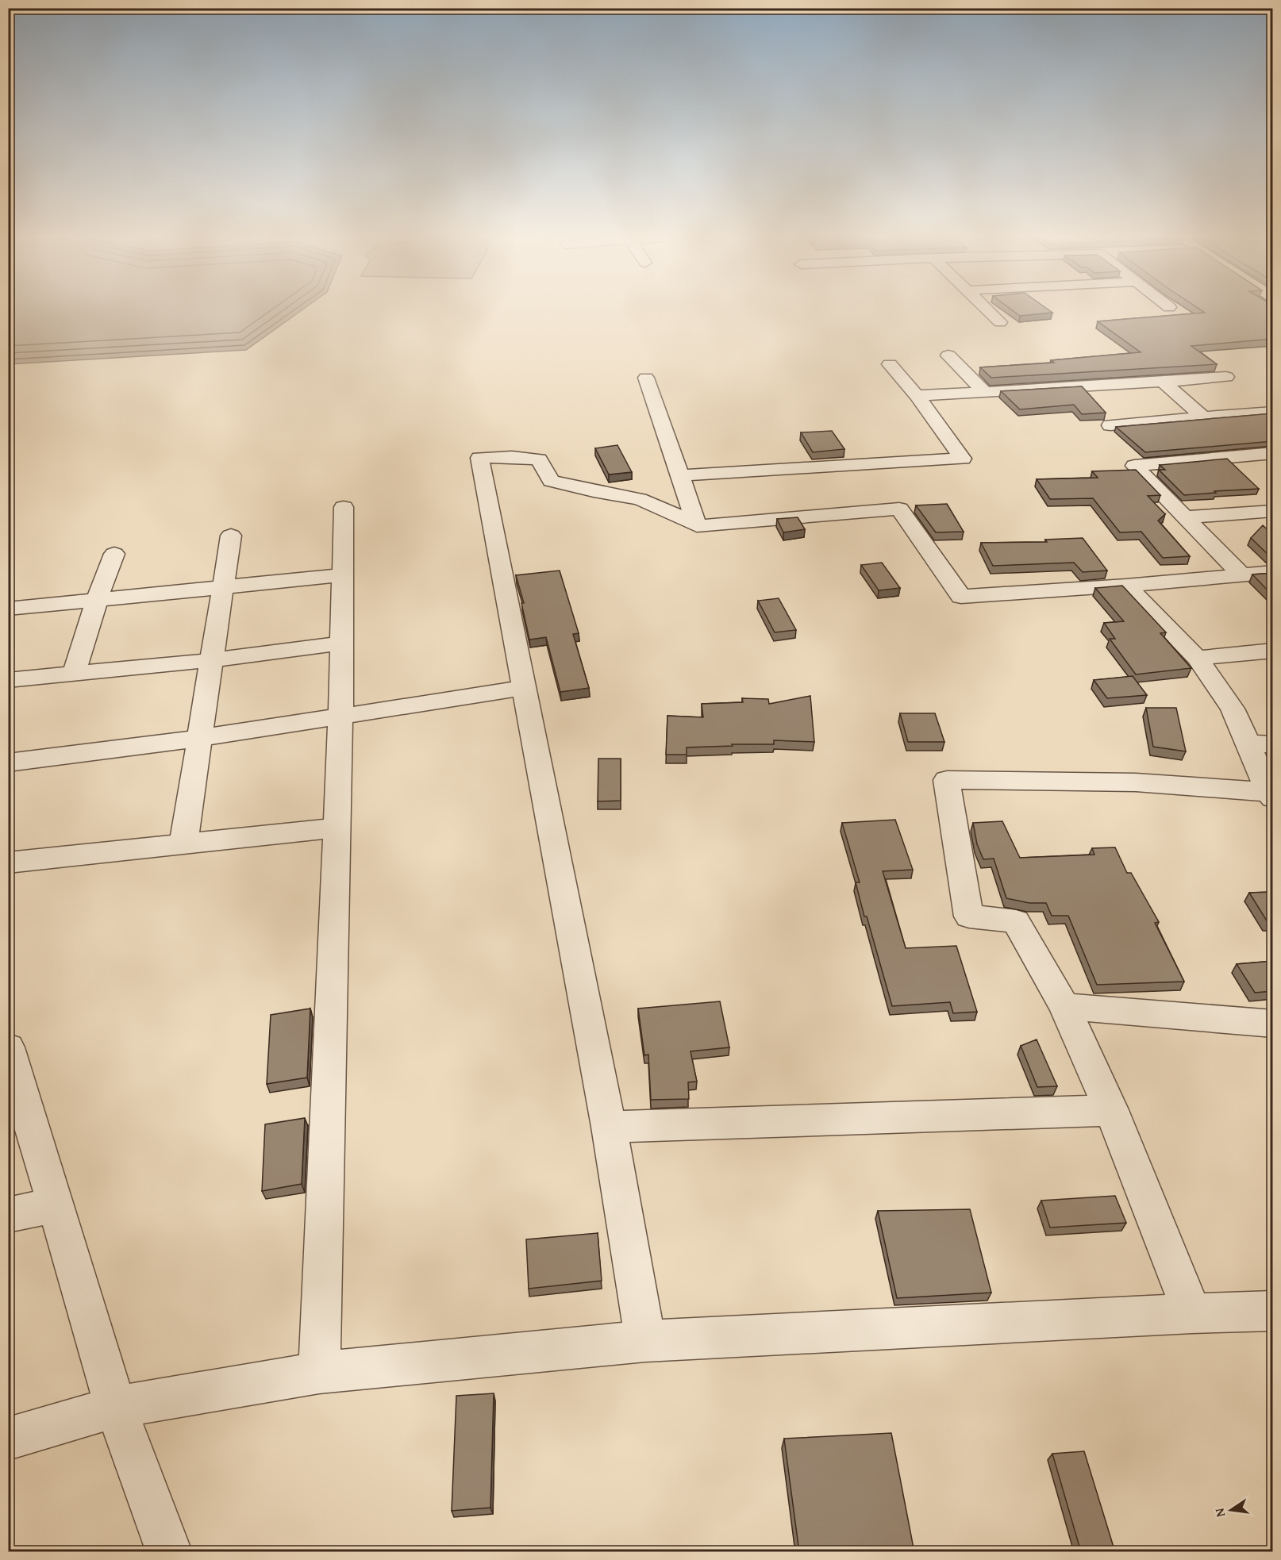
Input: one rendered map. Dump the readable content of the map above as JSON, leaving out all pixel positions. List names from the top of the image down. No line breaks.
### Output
{"north":"left"}
